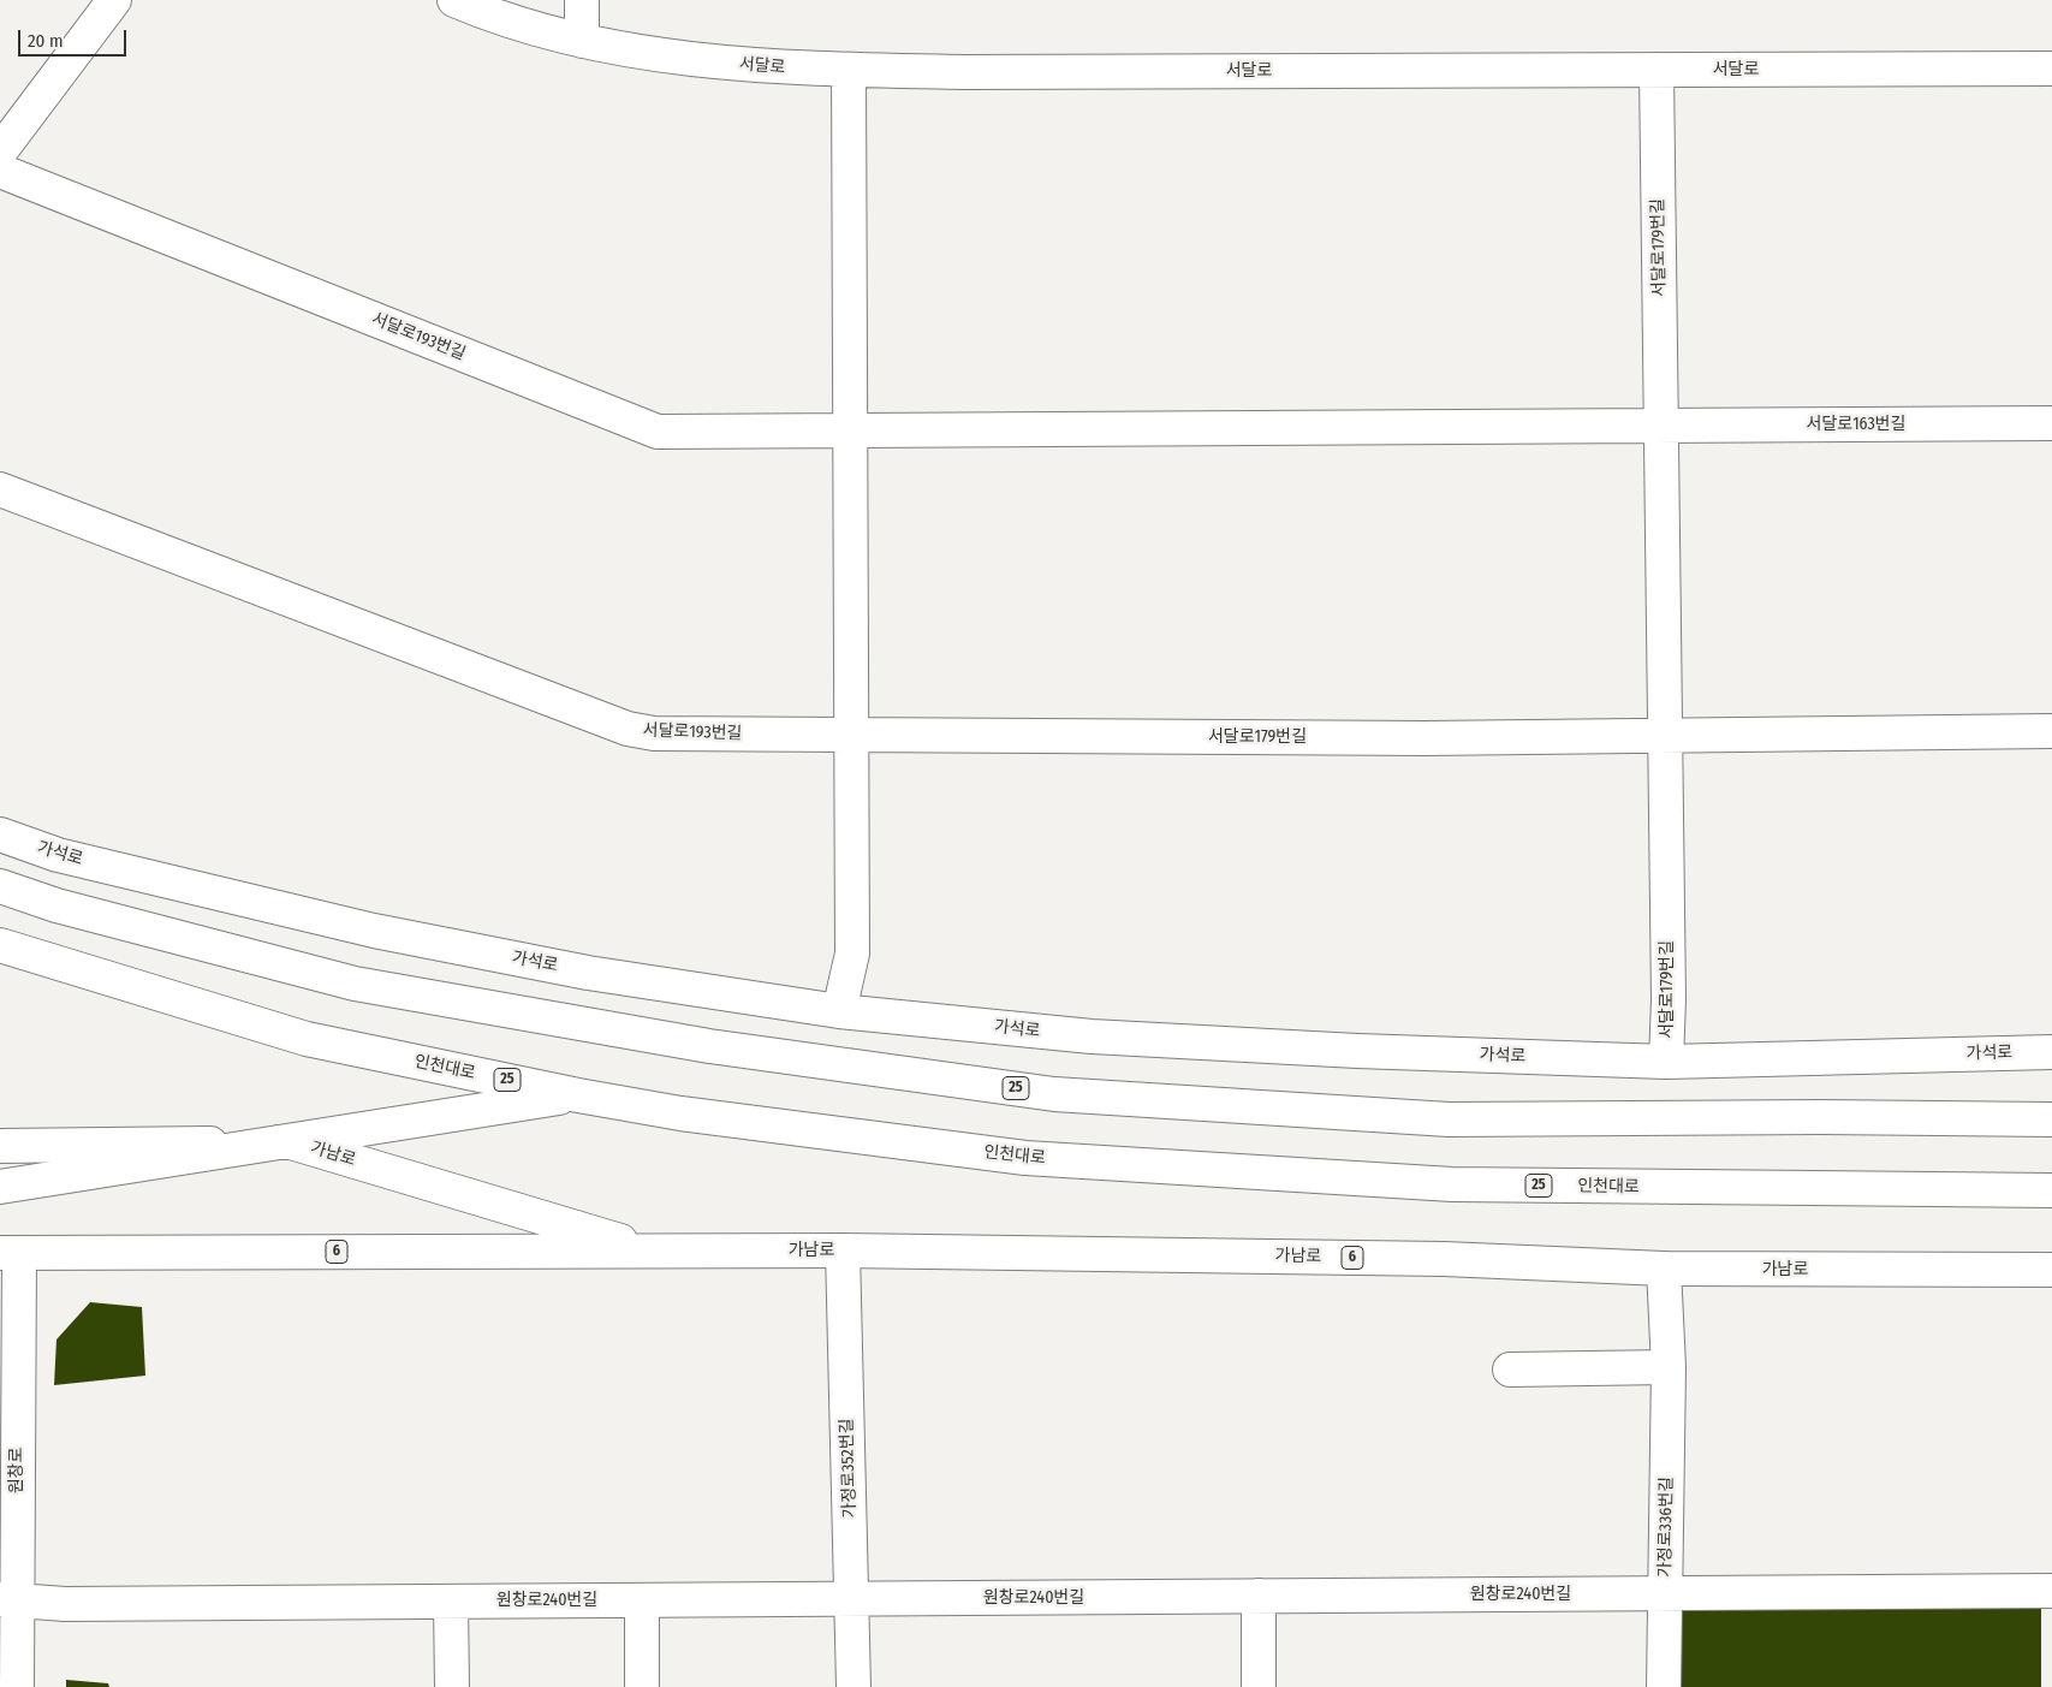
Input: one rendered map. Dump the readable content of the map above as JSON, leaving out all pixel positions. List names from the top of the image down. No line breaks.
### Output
{"streets":{"main road":["서달로","서달로179번길","서달로193번길","서달로163번길","가석로","인천대로","25","가남로","6","가정로352번길","원창로","가정로336번길","원창로240번길"]},"crossings":[["서달로","서달로179번길"],["서달로179번길","서달로193번길"],["서달로179번길","서달로163번길"],["서달로179번길","가석로"],["가남로","가정로352번길"],["가남로","원창로"],["가남로","가정로336번길"],["가정로352번길","원창로240번길"],["원창로","원창로240번길"],["가정로336번길","원창로240번길"]],"scale_bar":"20 m"}
